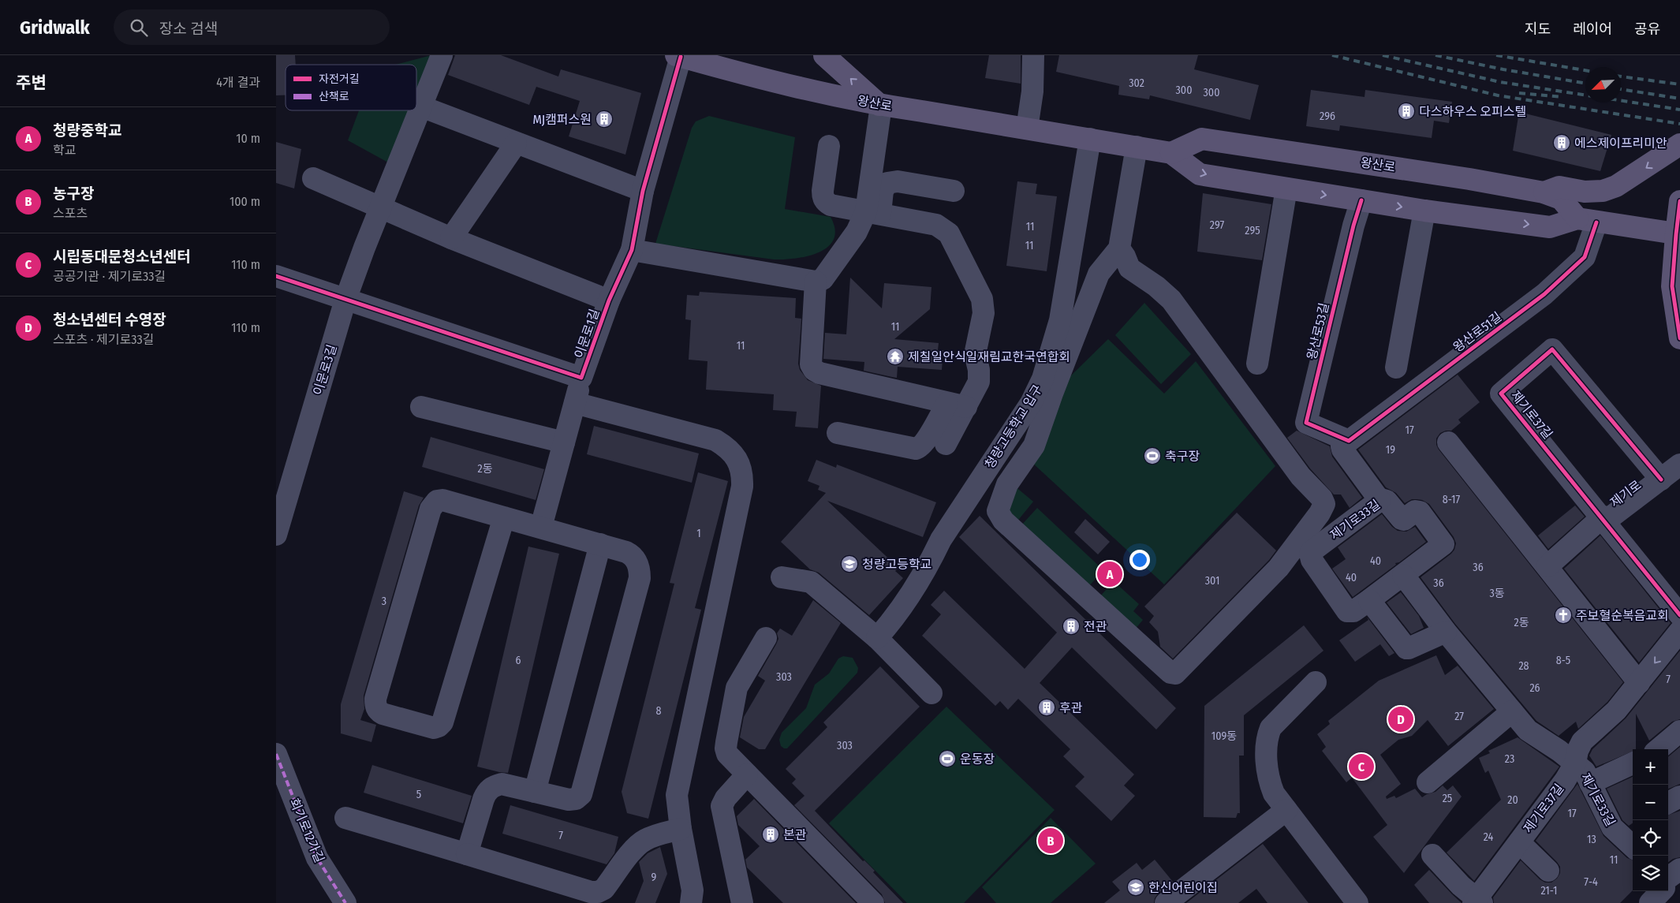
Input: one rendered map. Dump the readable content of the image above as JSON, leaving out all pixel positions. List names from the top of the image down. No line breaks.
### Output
{"streets":{"main road":["왕산로"],"street":["왕산로53길","왕산로51길","이문로1길","이문로3길","제기로37길","청량고등학교 입구","제기로","제기로33길","회기로12가길"]},"crossings":[["왕산로","왕산로53길"],["왕산로","왕산로51길"],["왕산로","이문로1길"],["왕산로","청량고등학교 입구"],["왕산로53길","왕산로51길"],["이문로1길","이문로3길"],["제기로37길","제기로"],["제기로37길","제기로33길"]],"places":{"building":["다스하우스 오피스텔","MJ캠퍼스원","에스제이프리미안","전관","후관","본관"],"temple":["제칠일안식일재림교한국연합회"],"sports":["축구장","운동장"],"school or university":["청량고등학교","한신어린이집"],"church":["주보혈순복음교회"]},"house_numbers":["302","300","300","296","297","11","295","11","11","11","17","19","2동","8-17","1","40","36","40","301","36","3동","3","2동","6","8-5","28","303","7","26","8","27","109동","303","23","5","25","20","17","7","24","13","11","9","7-4","21-1"],"legend":["자전거길","산책로"],"north":"bottom left","page":{"header":"Gridwalk","search":"장소 검색","nav":["지도","레이어","공유"],"heading":["주변","4개 결과"],"list":[{"mark":"A","name":"청량중학교","note":"학교","value":"10 m"},{"mark":"B","name":"농구장","note":"스포츠","value":"100 m"},{"mark":"C","name":"시립동대문청소년센터","note":"공공기관 · 제기로33길","value":"110 m"},{"mark":"D","name":"청소년센터 수영장","note":"스포츠 · 제기로33길","value":"110 m"}],"pins":["A","D","C","B"],"map_buttons":["+","−"]}}
